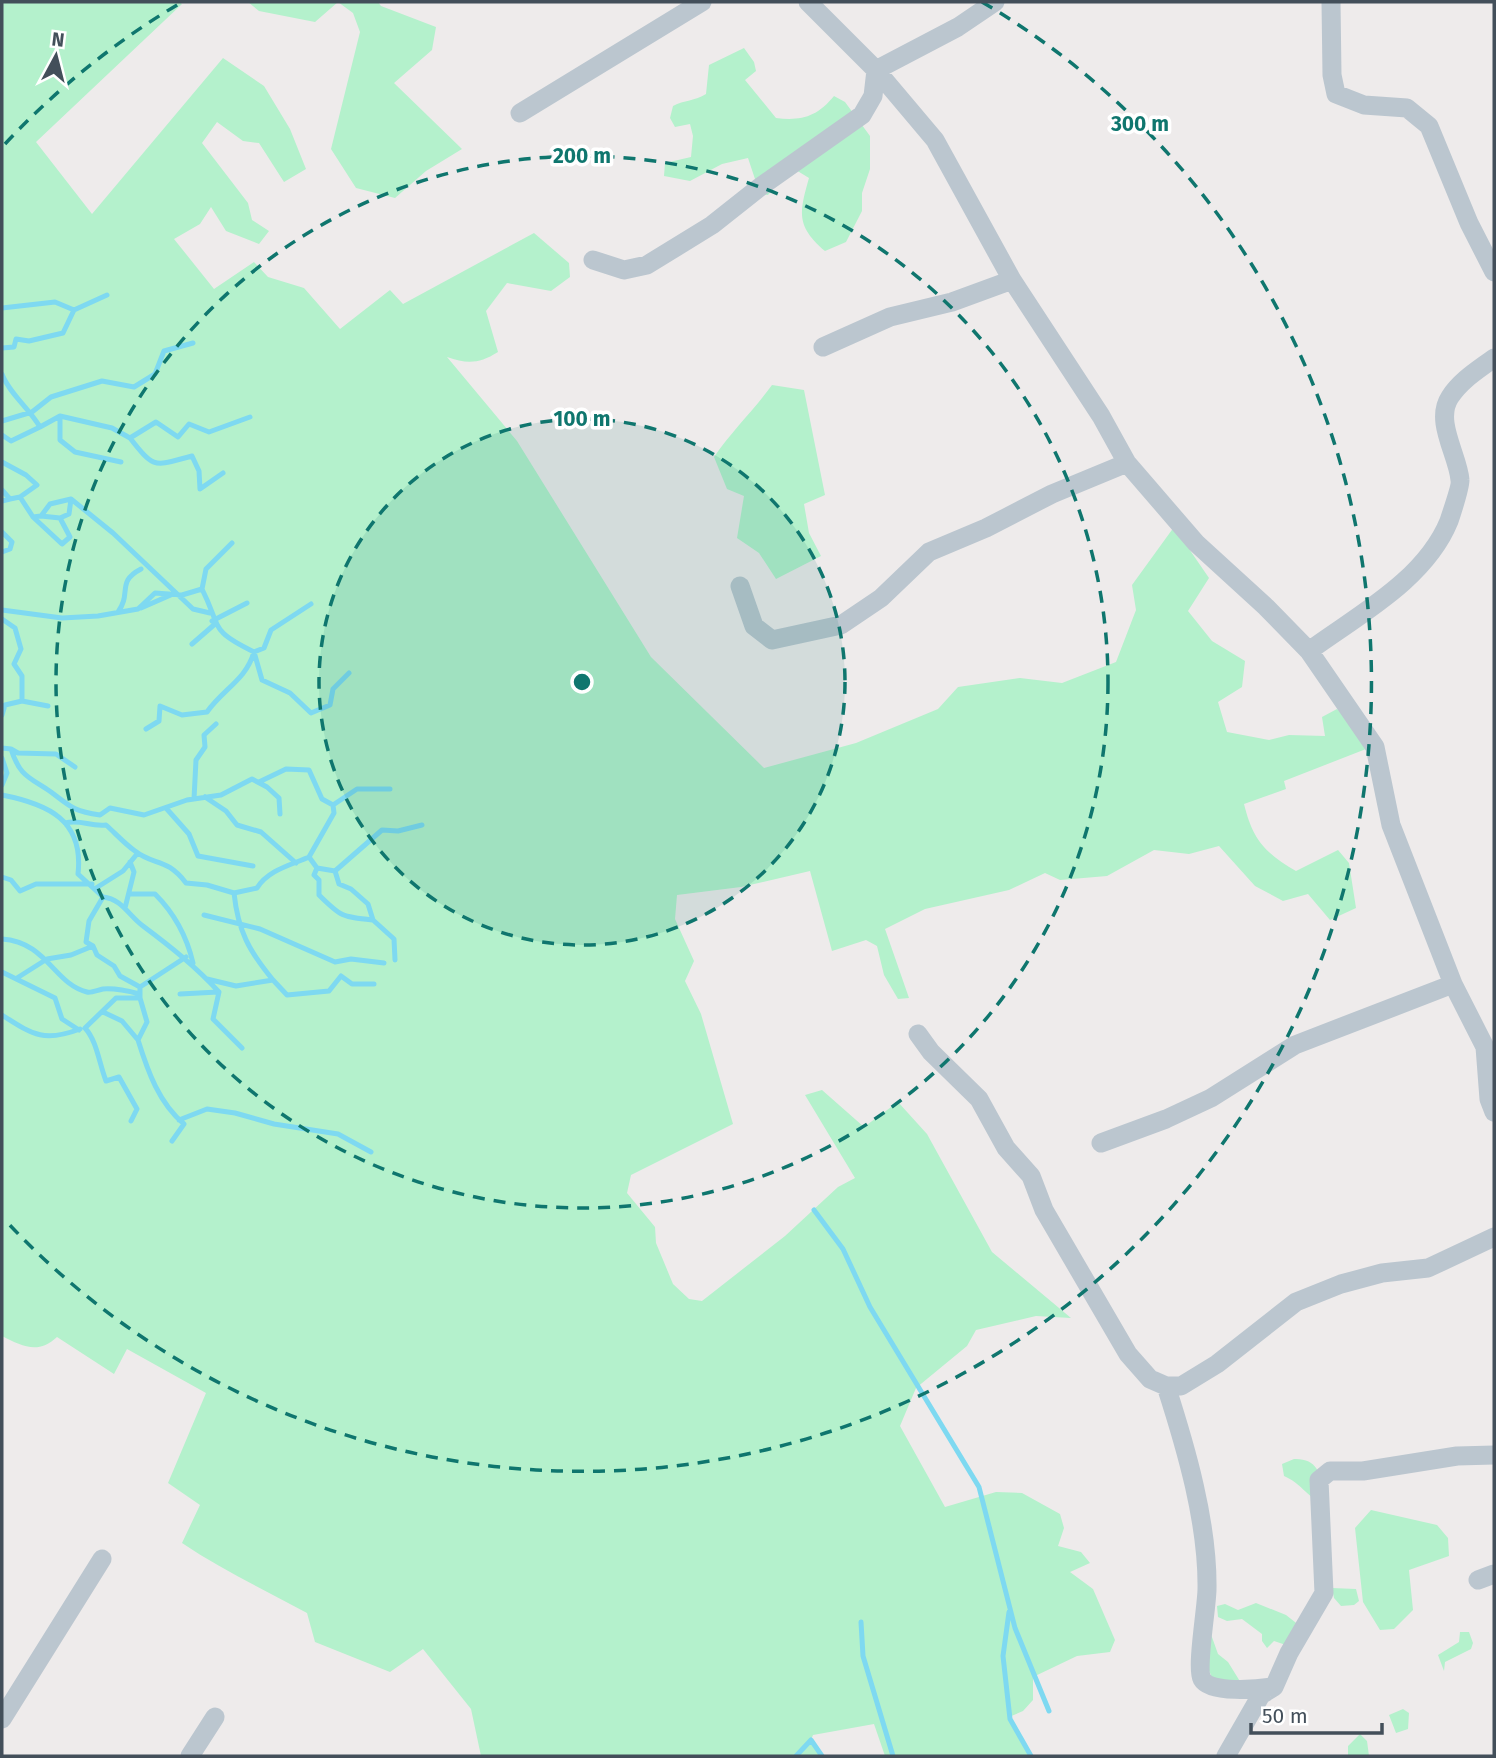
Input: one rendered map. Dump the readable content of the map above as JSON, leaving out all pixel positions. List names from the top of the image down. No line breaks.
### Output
{"scale_bar":"50 m","north":"top","rings":["300 m","200 m","100 m"]}
